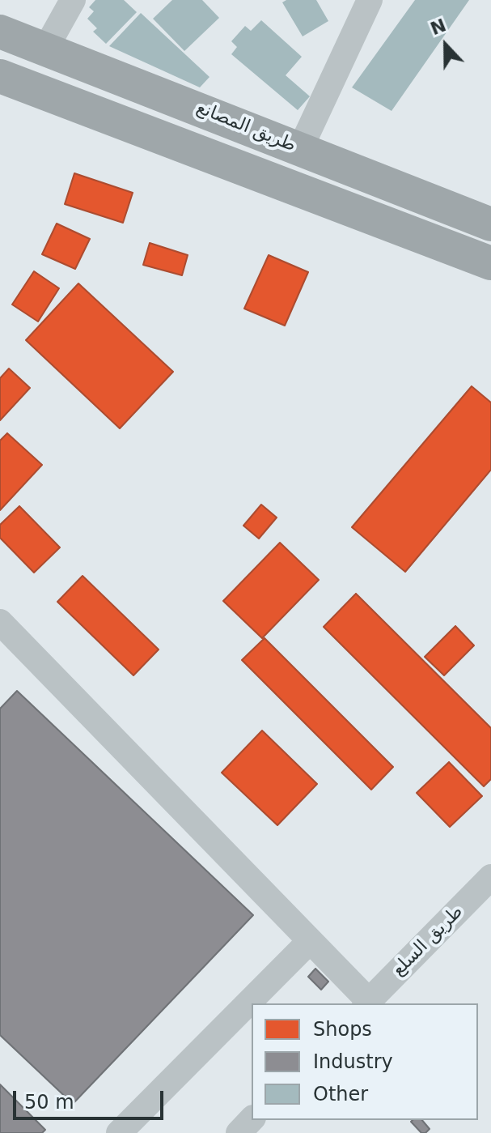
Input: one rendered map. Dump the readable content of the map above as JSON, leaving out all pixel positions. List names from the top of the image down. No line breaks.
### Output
{"streets":{"main road":["طريق المصانع"],"street":["طريق السلع"]},"legend":["Shops","Industry","Other"],"scale_bar":"50 m","north":"top"}
